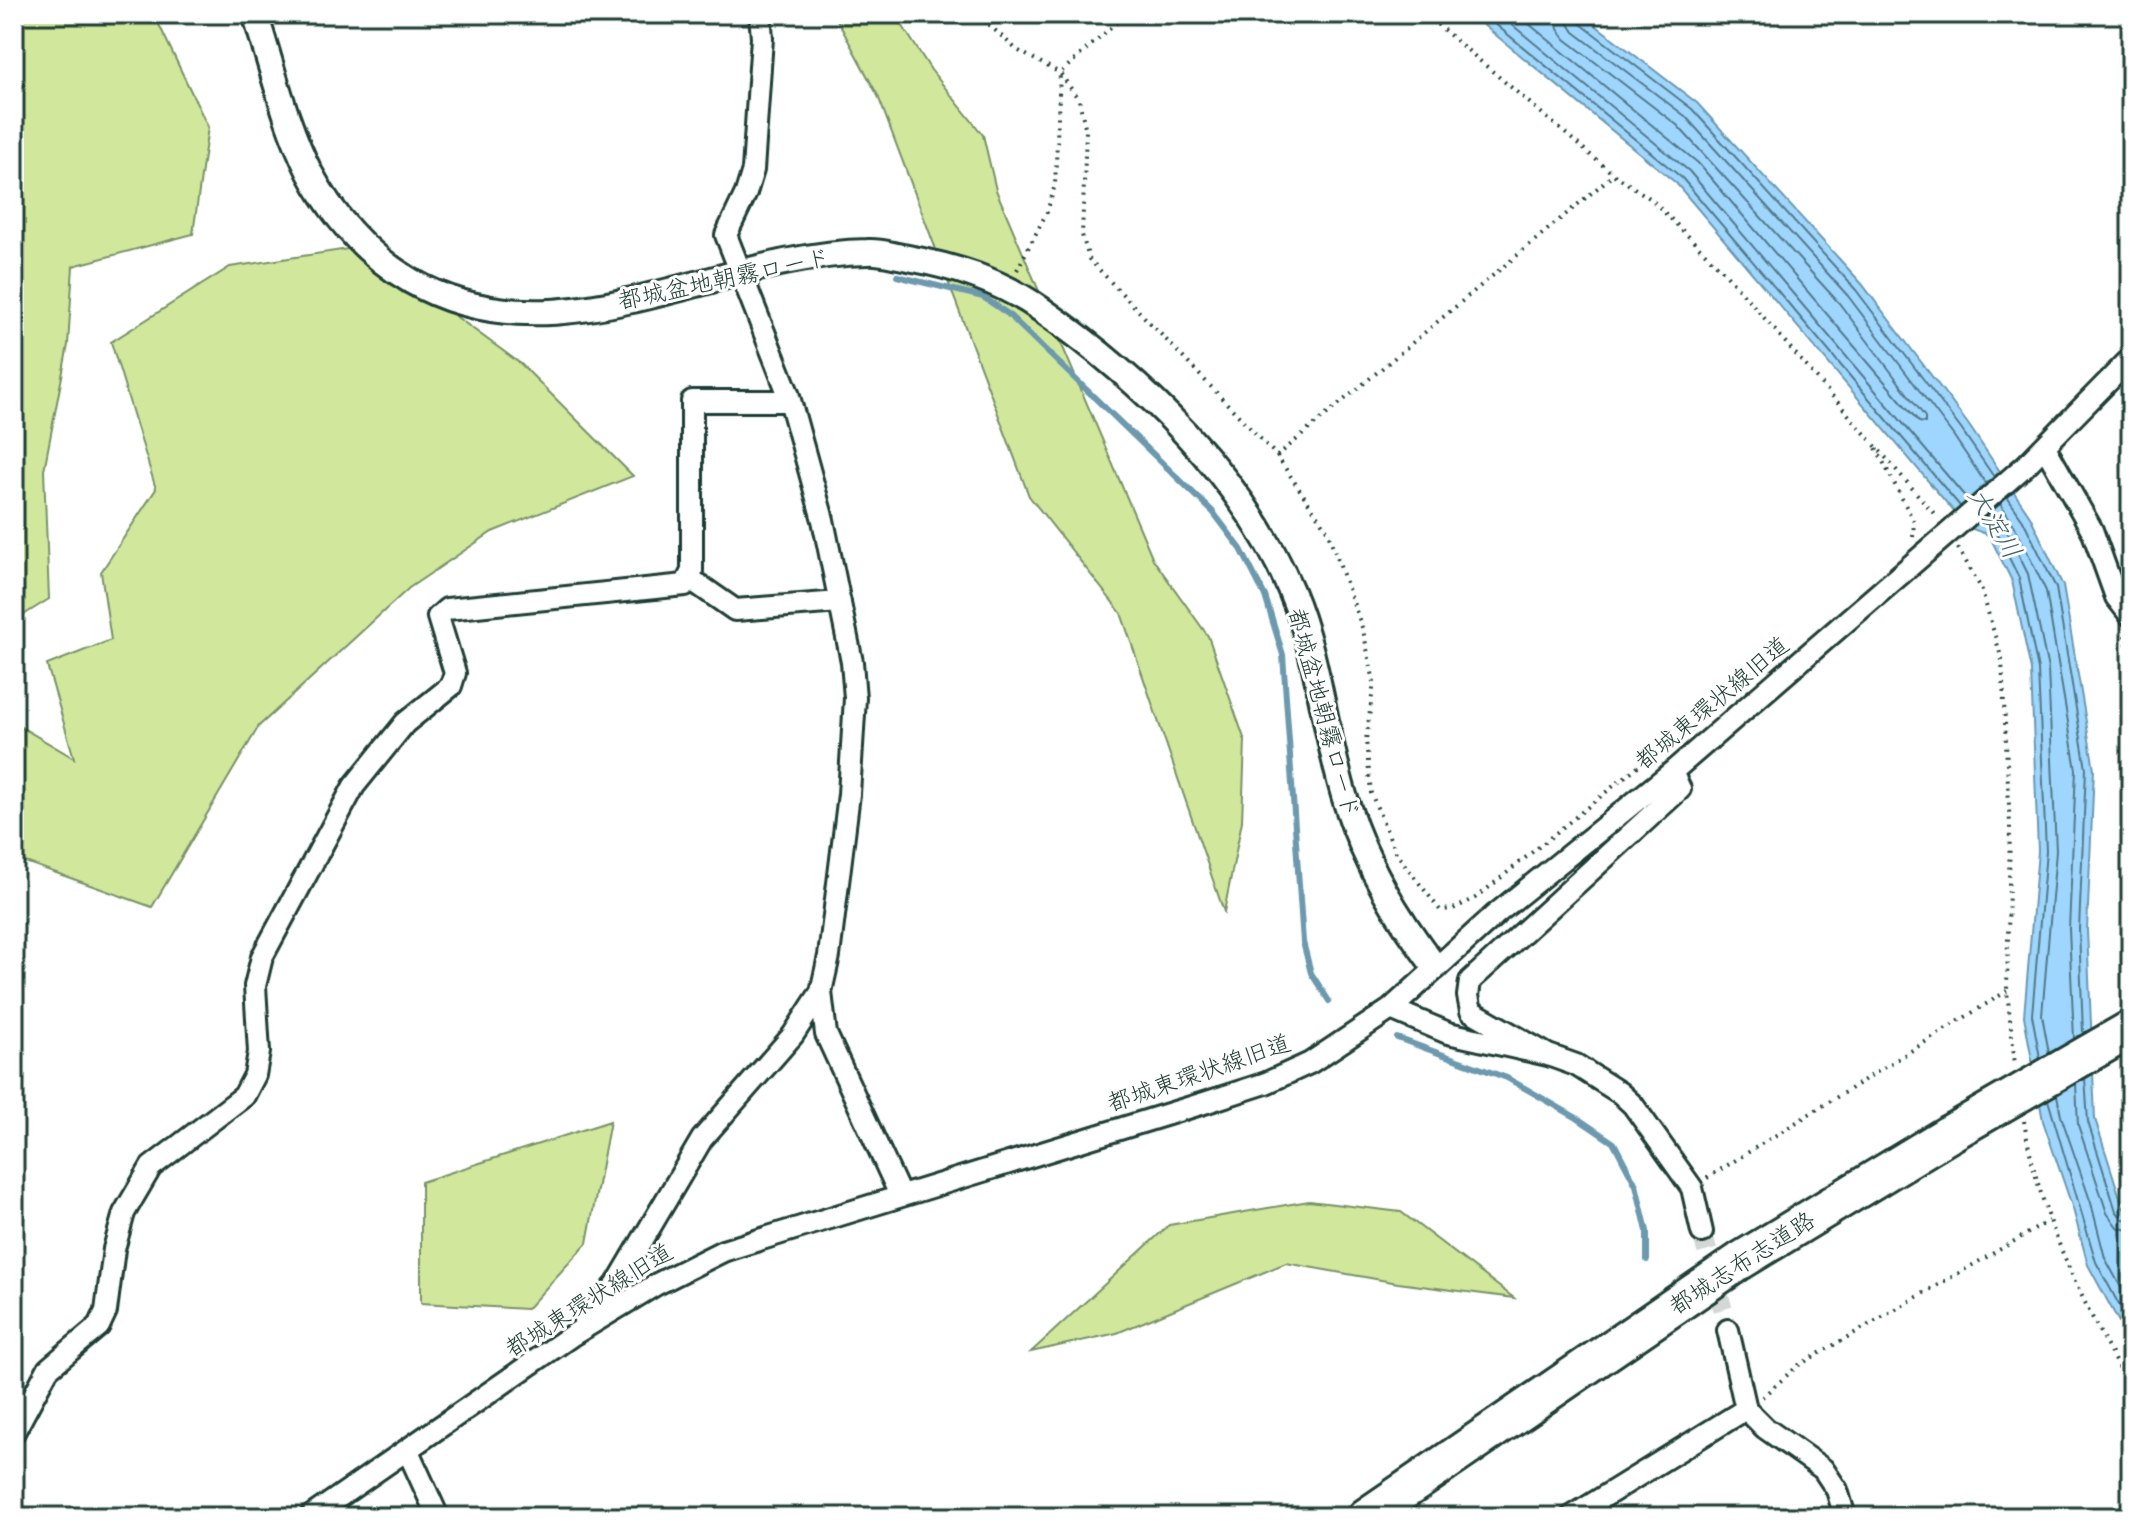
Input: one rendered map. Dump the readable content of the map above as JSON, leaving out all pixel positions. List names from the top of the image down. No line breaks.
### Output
{"streets":{"highway":["都城志布志道路"],"street":["都城盆地朝霧ロード","都城東環状線旧道"]},"crossings":[["都城盆地朝霧ロード","都城東環状線旧道"]],"water":["大淀川"]}
